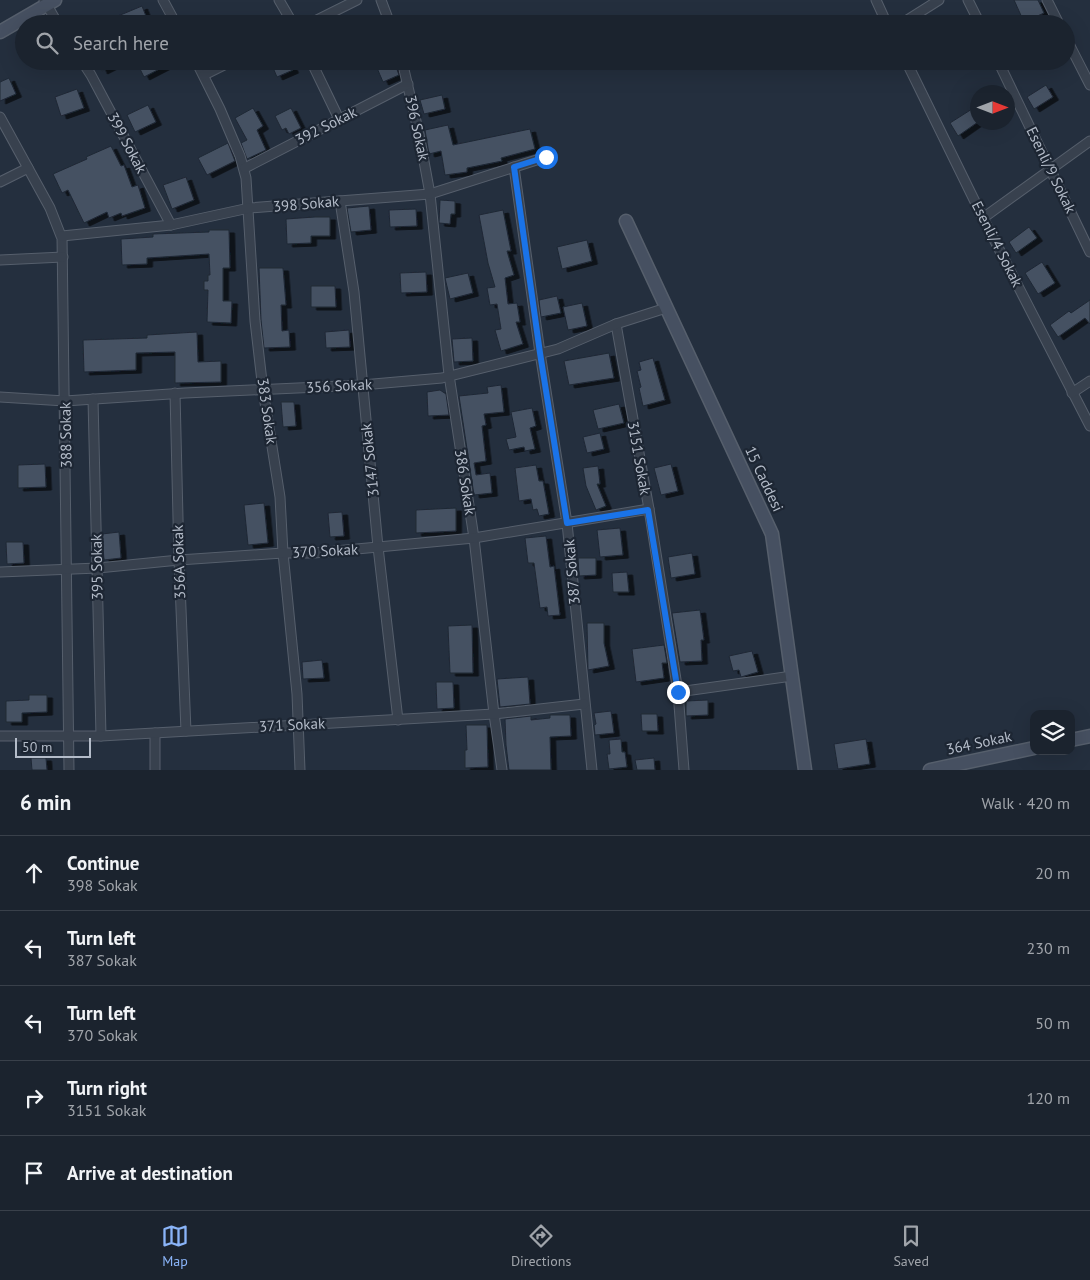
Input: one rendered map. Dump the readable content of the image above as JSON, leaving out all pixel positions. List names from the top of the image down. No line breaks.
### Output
{"streets":{"street":["392 Sokak","396 Sokak","399 Sokak","Esenli/9 Sokak","398 Sokak","Esenli/4 Sokak","356 Sokak","383 Sokak","388 Sokak","3151 Sokak","3147 Sokak","15 Caddesi","386 Sokak","370 Sokak","356A Sokak","395 Sokak","387 Sokak","371 Sokak","364 Sokak"]},"crossings":[["392 Sokak","396 Sokak"],["392 Sokak","383 Sokak"],["396 Sokak","398 Sokak"],["396 Sokak","386 Sokak"],["399 Sokak","398 Sokak"],["398 Sokak","383 Sokak"],["398 Sokak","388 Sokak"],["398 Sokak","3147 Sokak"],["398 Sokak","386 Sokak"],["398 Sokak","387 Sokak"],["356 Sokak","383 Sokak"],["356 Sokak","388 Sokak"],["356 Sokak","3151 Sokak"],["356 Sokak","3147 Sokak"],["356 Sokak","15 Caddesi"],["356 Sokak","386 Sokak"],["356 Sokak","356A Sokak"],["356 Sokak","395 Sokak"],["356 Sokak","387 Sokak"],["383 Sokak","370 Sokak"],["383 Sokak","371 Sokak"],["388 Sokak","370 Sokak"],["388 Sokak","371 Sokak"],["3151 Sokak","370 Sokak"],["3147 Sokak","370 Sokak"],["3147 Sokak","371 Sokak"],["386 Sokak","370 Sokak"],["386 Sokak","371 Sokak"],["370 Sokak","356A Sokak"],["370 Sokak","395 Sokak"],["370 Sokak","387 Sokak"],["356A Sokak","371 Sokak"],["395 Sokak","371 Sokak"],["387 Sokak","371 Sokak"]],"scale_bar":"50 m","north":"right","page":{"search":"Search here","scale":"50 m","heading":["6 min","Walk · 420 m"],"list":[["Continue","398 Sokak","20 m"],["Turn left","387 Sokak","230 m"],["Turn left","370 Sokak","50 m"],["Turn right","3151 Sokak","120 m"],"Arrive at destination"],"nav":["Map","Directions","Saved"]}}
